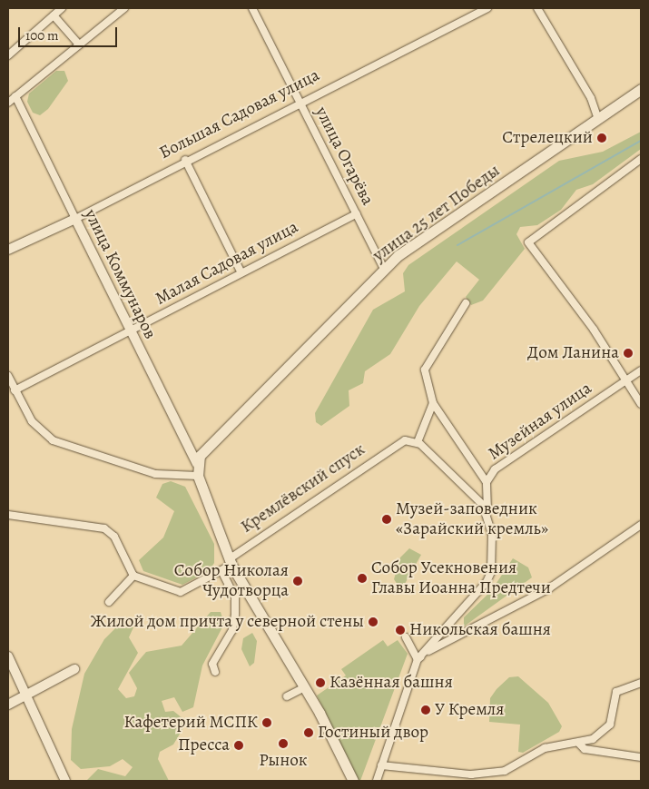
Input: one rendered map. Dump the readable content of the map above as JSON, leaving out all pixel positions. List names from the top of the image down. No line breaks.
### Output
{"streets":{"main road":["улица 25 лет Победы"],"street":["Большая Садовая улица","улица Огарёва","Малая Садовая улица","улица Коммунаров","Музейная улица","Кремлёвский спуск"]},"crossings":[["Большая Садовая улица","улица Огарёва"],["Большая Садовая улица","улица Коммунаров"],["улица Огарёва","улица 25 лет Победы"],["улица Огарёва","Малая Садовая улица"],["улица 25 лет Победы","улица Коммунаров"],["Малая Садовая улица","улица Коммунаров"]],"places":["Стрелецкий","Дом Ланина","Музей-заповедник «Зарайский кремль»","Собор Усекновения Главы Иоанна Предтечи","Собор Николая Чудотворца","Жилой дом причта у северной стены","Никольская башня","Казённая башня","У Кремля","Кафетерий МСПК","Гостиный двор","Рынок","Пресса"],"scale_bar":"100 m"}
